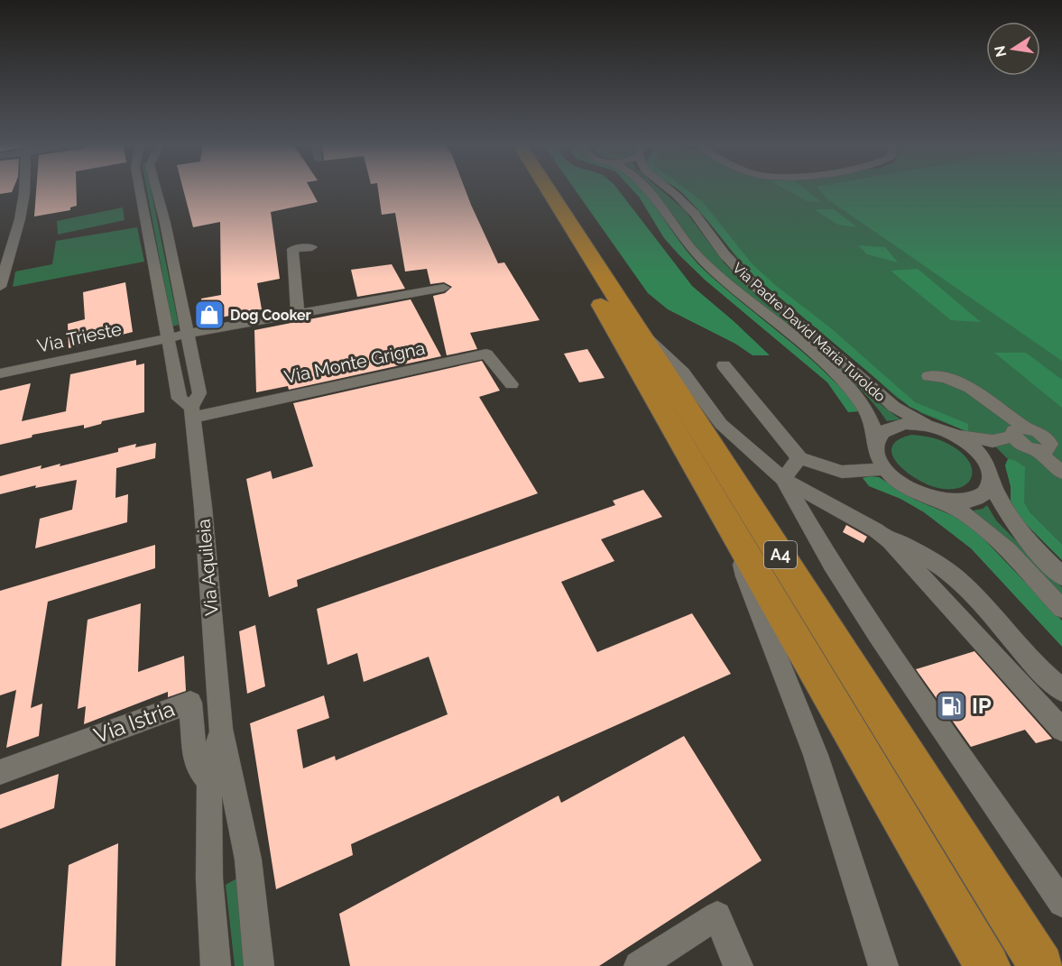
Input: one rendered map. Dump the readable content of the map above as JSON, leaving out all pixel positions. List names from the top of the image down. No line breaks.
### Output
{"streets":{"highway":["A4"],"street":["Via Padre David Maria Turoldo","Via Trieste","Via Monte Grigna","Via Aquileia","Via Istria"]},"crossings":[["Via Trieste","Via Aquileia"],["Via Monte Grigna","Via Aquileia"],["Via Aquileia","Via Istria"]],"places":{"shop":["Dog Cooker"],"fuel station":["IP"]},"north":"left"}
